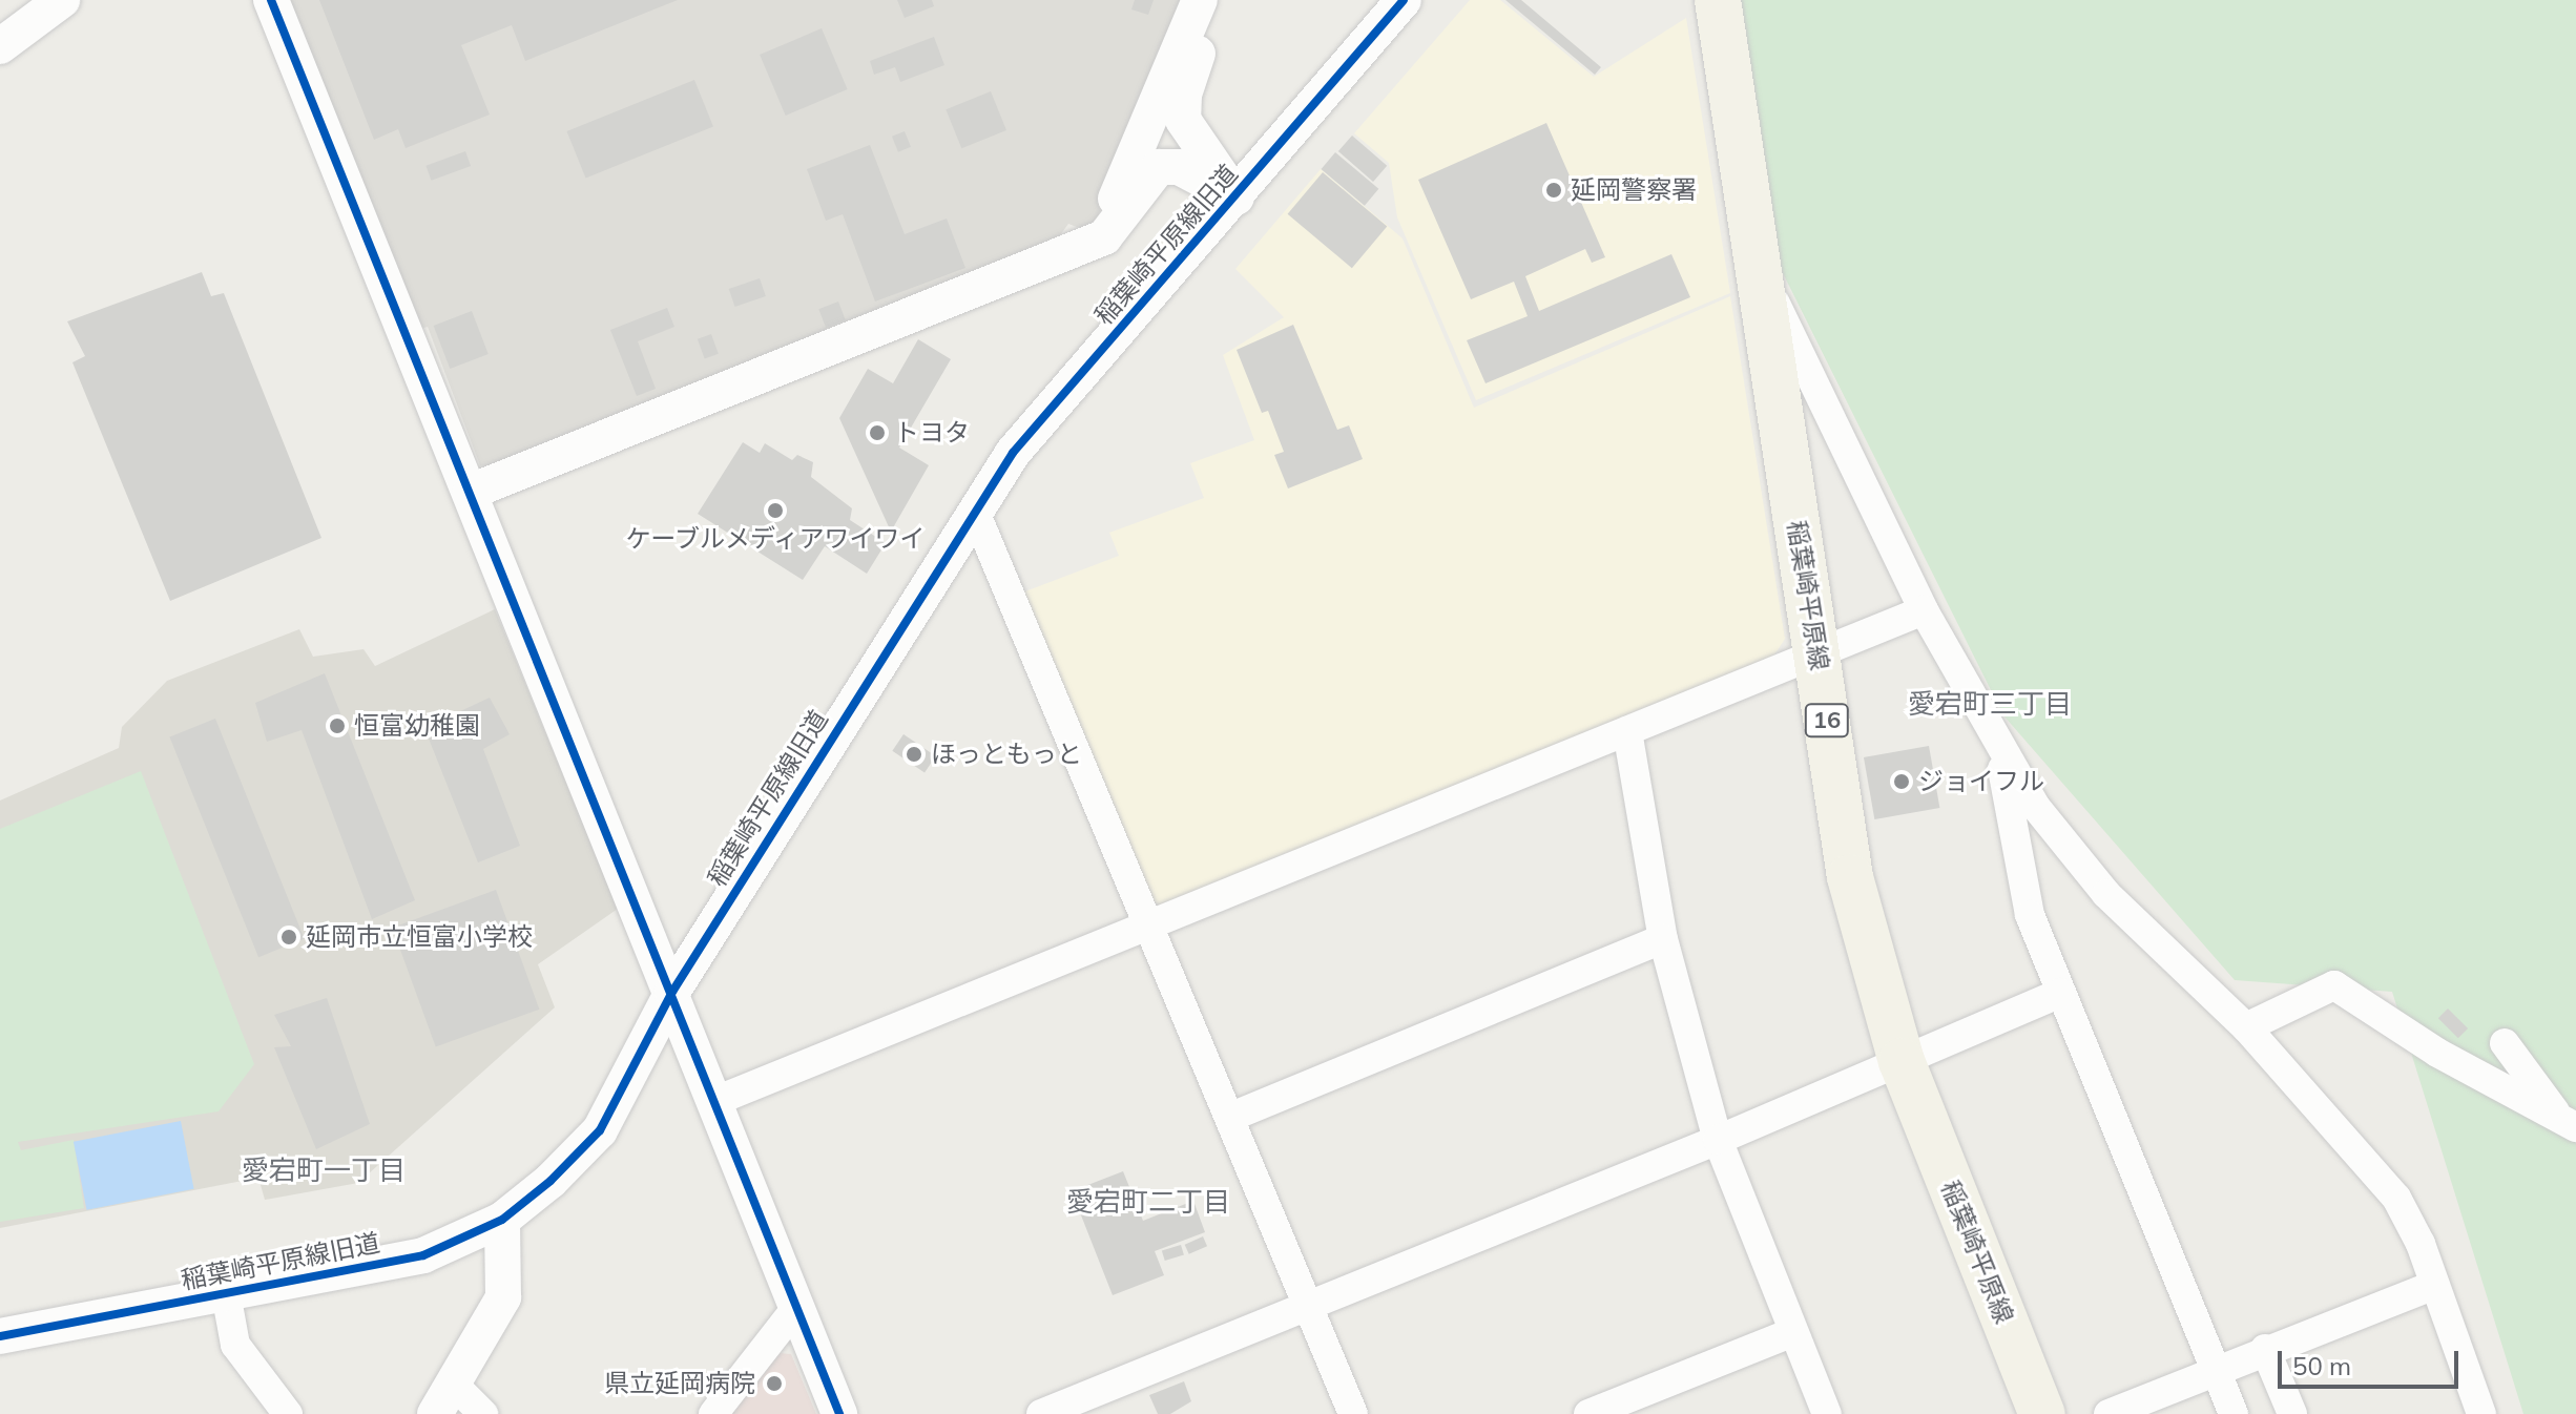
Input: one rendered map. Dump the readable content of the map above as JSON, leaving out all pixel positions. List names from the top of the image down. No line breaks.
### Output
{"streets":{"main road":["稲葉崎平原線","16"],"street":["稲葉崎平原線旧道"]},"districts":["愛宕町三丁目","愛宕町一丁目","愛宕町二丁目"],"places":["延岡警察署","トヨタ","ケーブルメディアワイワイ","恒富幼稚園","ほっともっと","ジョイフル","延岡市立恒富小学校","県立延岡病院"],"scale_bar":"50 m"}
